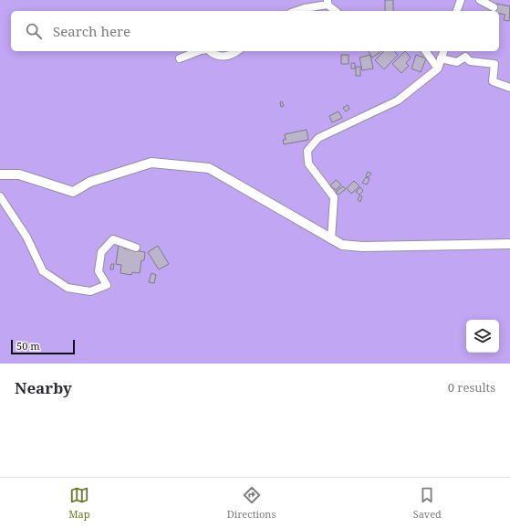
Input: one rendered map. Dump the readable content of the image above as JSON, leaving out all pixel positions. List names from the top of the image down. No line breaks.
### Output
{"scale_bar":"50 m","page":{"search":"Search here","scale":"50 m","heading":["Nearby","0 results"],"nav":["Map","Directions","Saved"]}}
